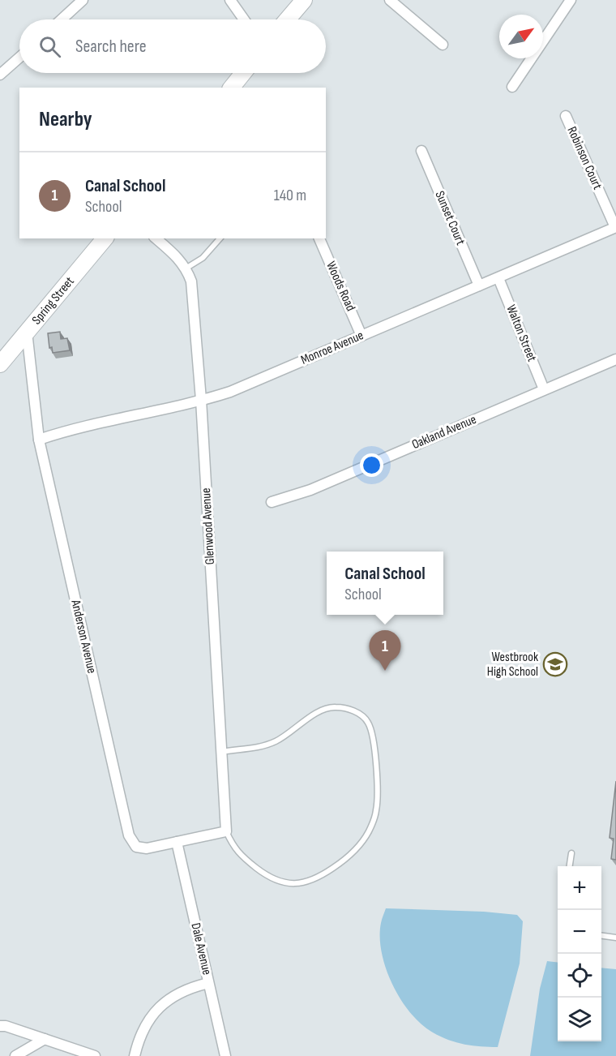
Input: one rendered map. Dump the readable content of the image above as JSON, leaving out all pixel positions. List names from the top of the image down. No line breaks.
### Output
{"streets":{"main road":["Spring Street"],"street":["Robinson Court","Sunset Court","Woods Road","Walton Street","Monroe Avenue","Oakland Avenue","Glenwood Avenue","Anderson Avenue","Dale Avenue"]},"crossings":[["Robinson Court","Monroe Avenue"],["Sunset Court","Monroe Avenue"],["Woods Road","Monroe Avenue"],["Spring Street","Anderson Avenue"],["Walton Street","Monroe Avenue"],["Walton Street","Oakland Avenue"],["Monroe Avenue","Glenwood Avenue"],["Monroe Avenue","Anderson Avenue"],["Glenwood Avenue","Anderson Avenue"],["Anderson Avenue","Dale Avenue"]],"places":{"school or university":["Westbrook High School"]},"north":"top right","page":{"search":"Search here","heading":"Nearby","list":[{"mark":"1","name":"Canal School","note":"School","value":"140 m"}],"popup":["Canal School","School"],"pins":"1","map_buttons":["+","−"]}}
